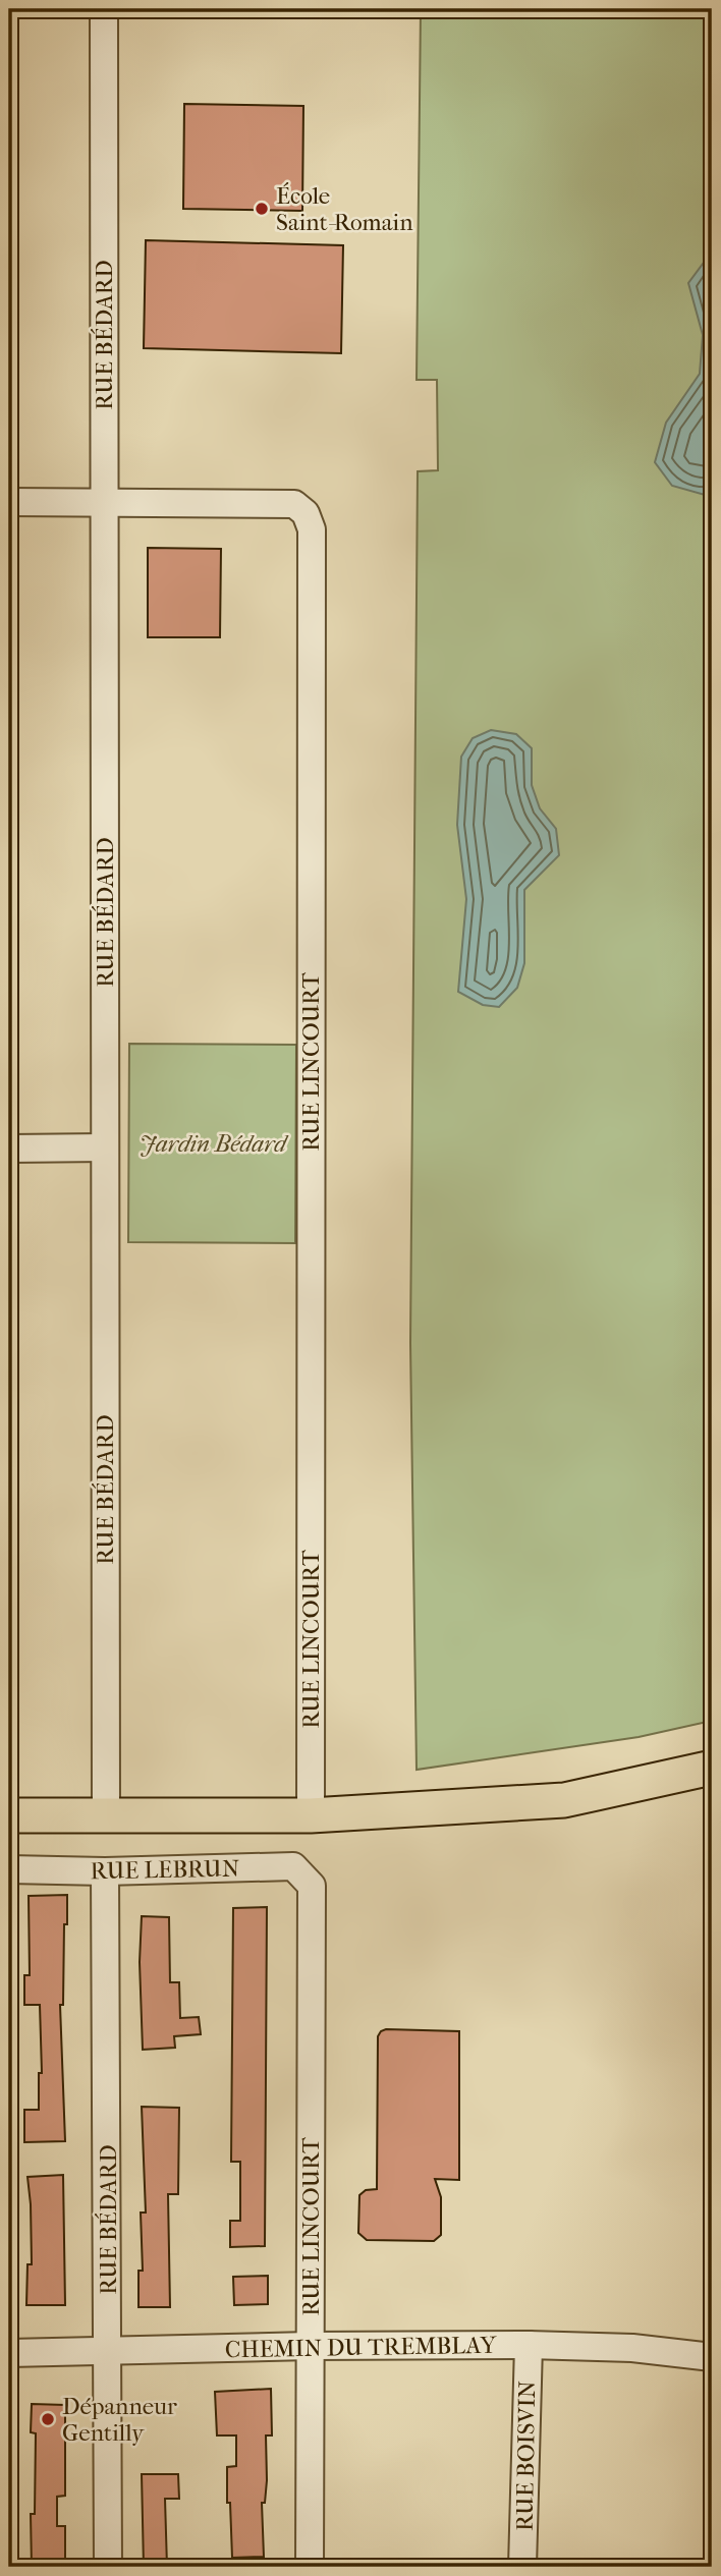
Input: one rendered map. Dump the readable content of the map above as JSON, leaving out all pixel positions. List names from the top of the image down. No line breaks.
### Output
{"streets":{"street":["RUE BÉDARD","RUE LINCOURT","RUE LEBRUN","CHEMIN DU TREMBLAY","RUE BOISVIN"]},"crossings":[["RUE BÉDARD","RUE LINCOURT"],["RUE BÉDARD","RUE LEBRUN"],["RUE BÉDARD","CHEMIN DU TREMBLAY"],["RUE LINCOURT","RUE LEBRUN"],["RUE LINCOURT","CHEMIN DU TREMBLAY"],["CHEMIN DU TREMBLAY","RUE BOISVIN"]],"parks":["Jardin Bédard"],"places":["École Saint-Romain","Dépanneur Gentilly"]}
